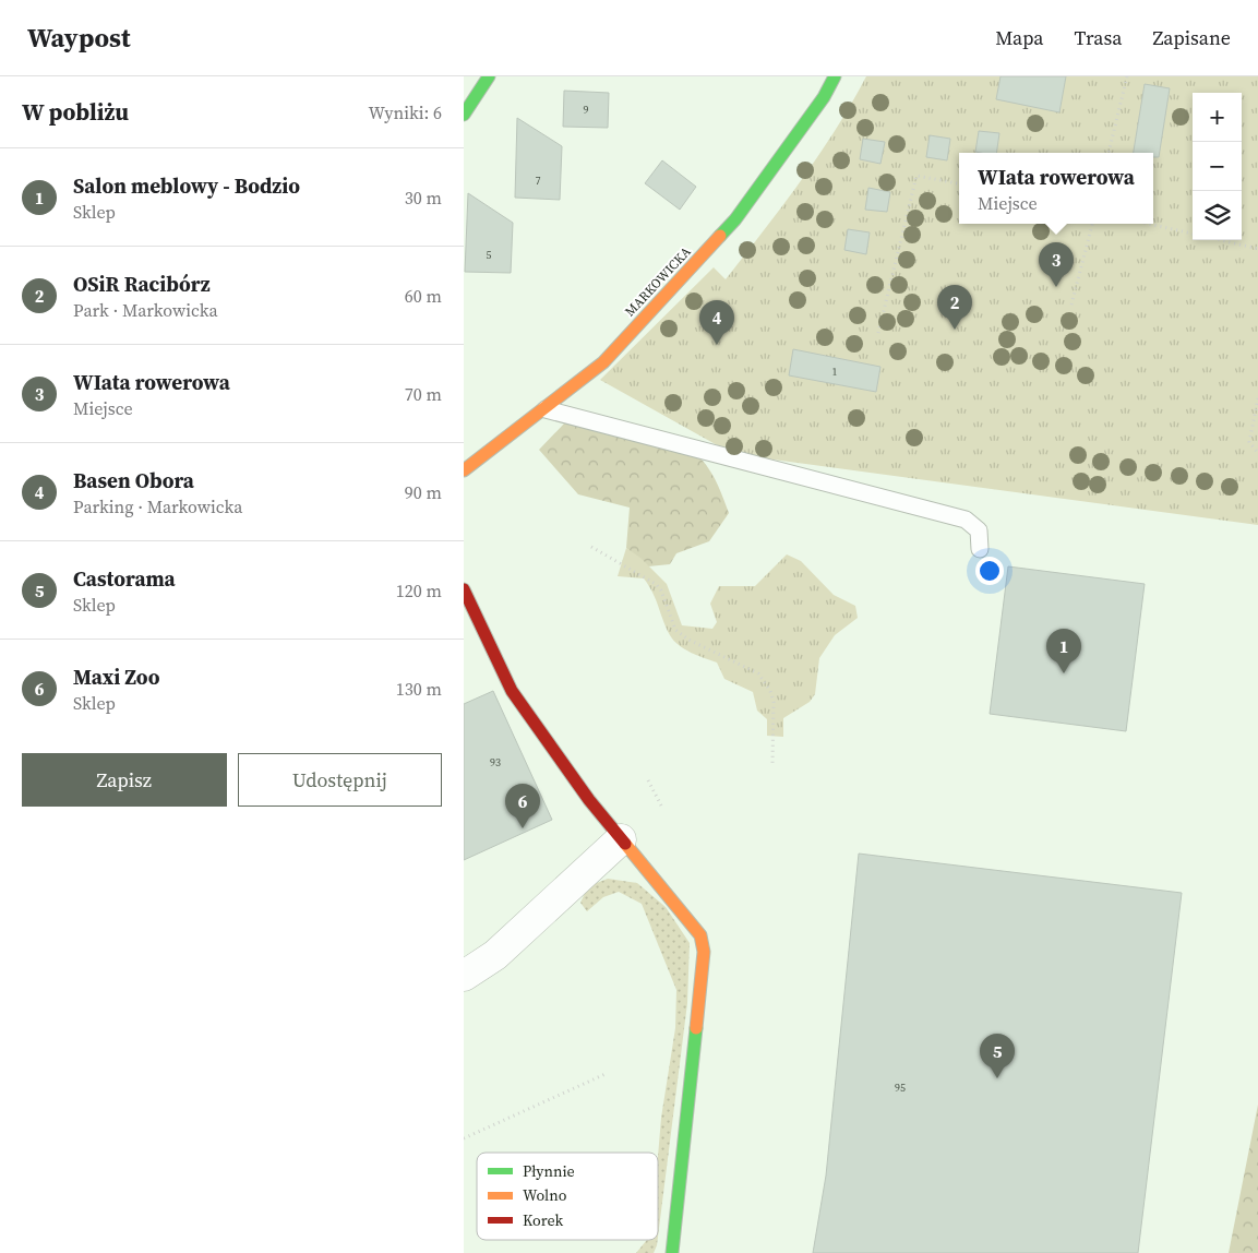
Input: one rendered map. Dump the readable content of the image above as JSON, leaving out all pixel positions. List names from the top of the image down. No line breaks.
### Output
{"streets":{"street":["MARKOWICKA"]},"house_numbers":["9","7","5","1","93","95"],"legend":["Płynnie","Wolno","Korek"],"page":{"header":"Waypost","nav":["Mapa","Trasa","Zapisane"],"heading":["W pobliżu","Wyniki: 6"],"map_buttons":["+","−"],"list":[{"mark":"1","name":"Salon meblowy - Bodzio","note":"Sklep","value":"30 m"},{"mark":"2","name":"OSiR Racibórz","note":"Park · Markowicka","value":"60 m"},{"mark":"3","name":"WIata rowerowa","note":"Miejsce","value":"70 m"},{"mark":"4","name":"Basen Obora","note":"Parking · Markowicka","value":"90 m"},{"mark":"5","name":"Castorama","note":"Sklep","value":"120 m"},{"mark":"6","name":"Maxi Zoo","note":"Sklep","value":"130 m"}],"popup":["WIata rowerowa","Miejsce"],"pins":["3","2","4","1","6","5"],"buttons":["Zapisz","Udostępnij"]}}
